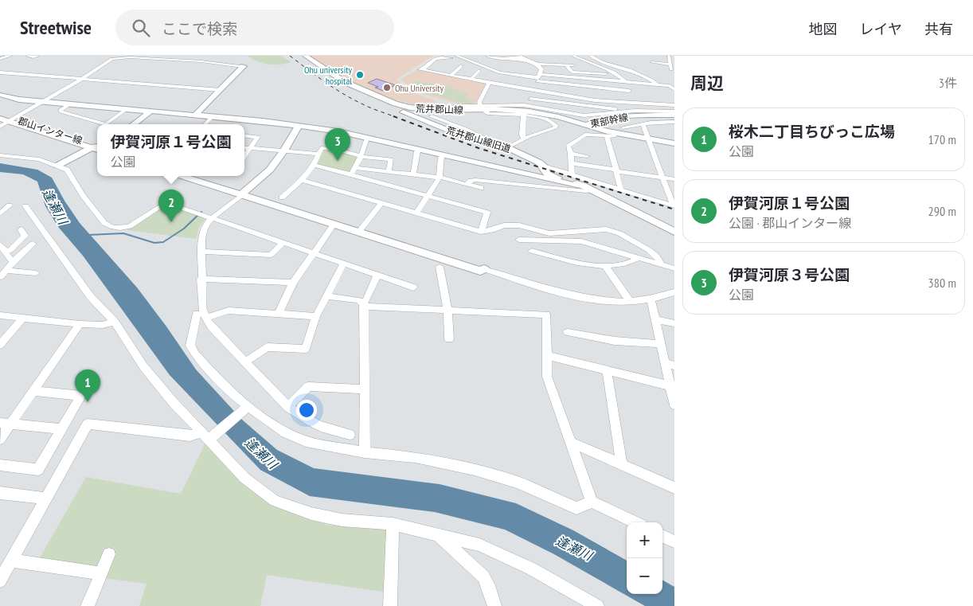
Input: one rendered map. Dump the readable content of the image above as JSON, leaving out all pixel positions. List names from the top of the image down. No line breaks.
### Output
{"streets":{"street":["荒井郡山線","東部幹線","郡山インター線","荒井郡山線旧道"]},"crossings":[["荒井郡山線","東部幹線"],["荒井郡山線","荒井郡山線旧道"]],"water":["逢瀬川"],"places":["Ohu university hospital","Ohu University"],"page":{"header":"Streetwise","search":"ここで検索","nav":["地図","レイヤ","共有"],"heading":["周辺","3件"],"list":[{"mark":"1","name":"桜木二丁目ちびっこ広場","note":"公園","value":"170 m"},{"mark":"2","name":"伊賀河原１号公園","note":"公園 · 郡山インター線","value":"290 m"},{"mark":"3","name":"伊賀河原３号公園","note":"公園","value":"380 m"}],"popup":["伊賀河原１号公園","公園"],"pins":["3","2","1"],"map_buttons":["+","−"]}}
